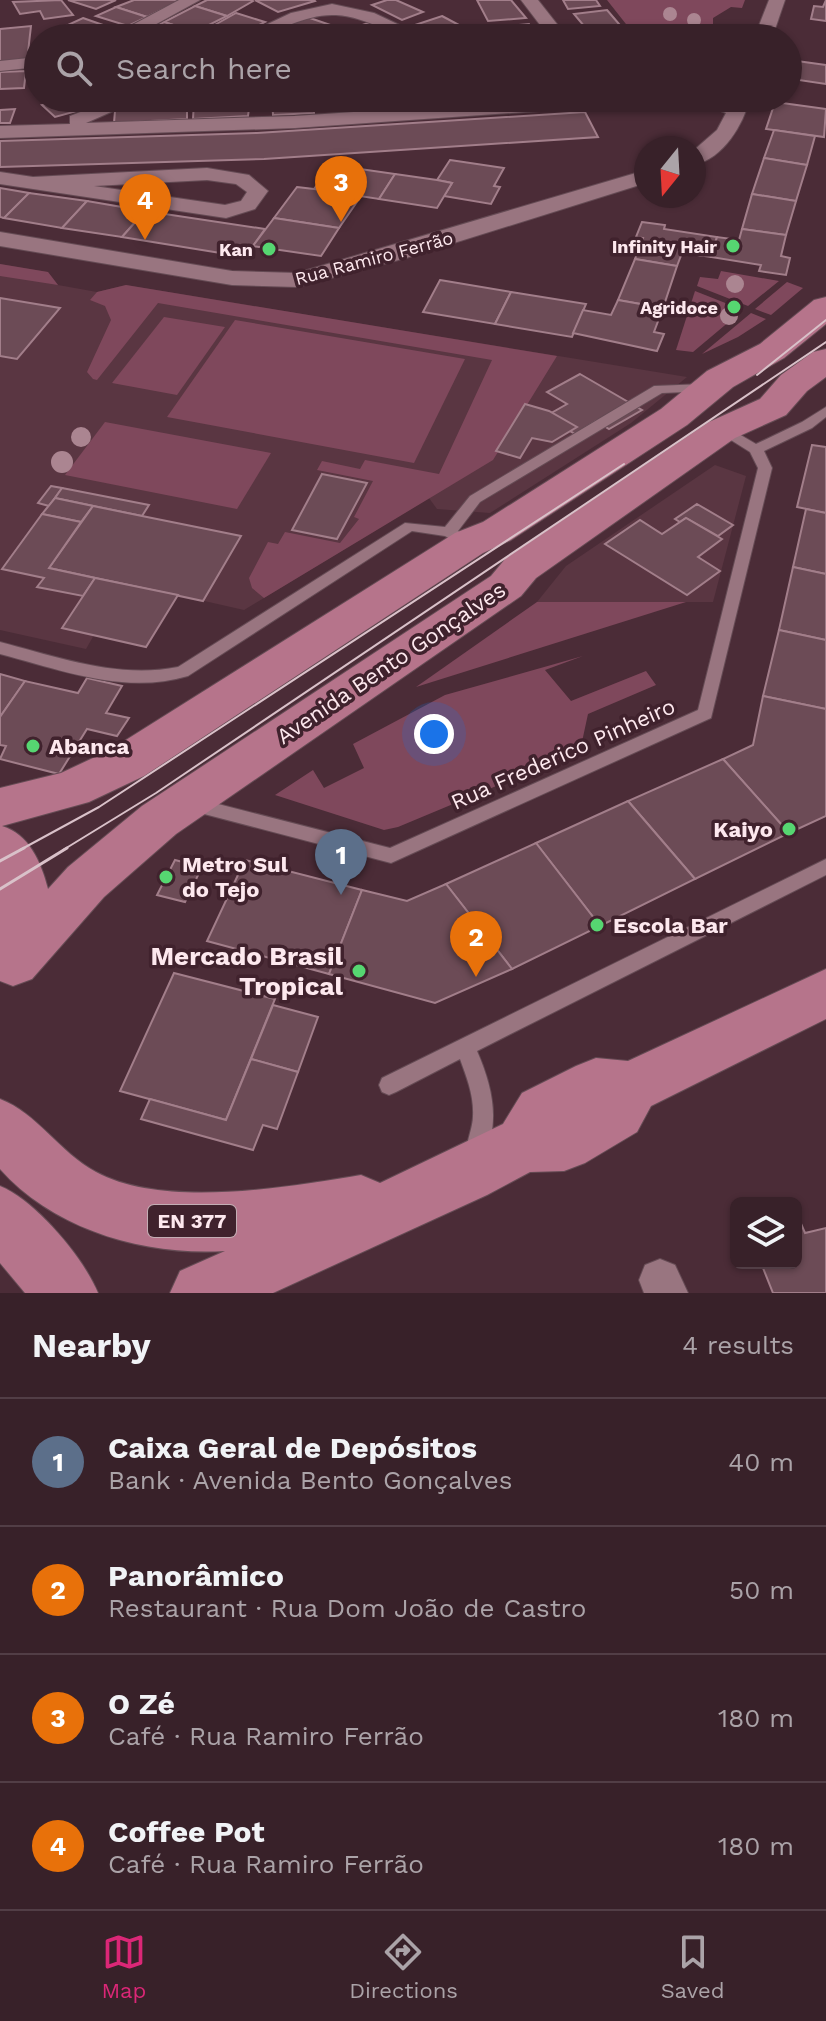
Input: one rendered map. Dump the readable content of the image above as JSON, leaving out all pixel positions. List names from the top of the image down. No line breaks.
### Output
{"streets":{"main road":["Avenida Bento Gonçalves","EN 377"],"street":["Rua Ramiro Ferrão"],"lane":["Rua Frederico Pinheiro"]},"crossings":[["Avenida Bento Gonçalves","Rua Frederico Pinheiro"]],"places":["Infinity Hair","Kan","Agridoce","Abanca","Kaiyo","Metro Sul do Tejo","Escola Bar","Mercado Brasil Tropical"],"north":"bottom","page":{"search":"Search here","pins":["3","4","1","2"],"heading":["Nearby","4 results"],"list":[{"mark":"1","name":"Caixa Geral de Depósitos","note":"Bank · Avenida Bento Gonçalves","value":"40 m"},{"mark":"2","name":"Panorâmico","note":"Restaurant · Rua Dom João de Castro","value":"50 m"},{"mark":"3","name":"O Zé","note":"Café · Rua Ramiro Ferrão","value":"180 m"},{"mark":"4","name":"Coffee Pot","note":"Café · Rua Ramiro Ferrão","value":"180 m"}],"nav":["Map","Directions","Saved"]}}
